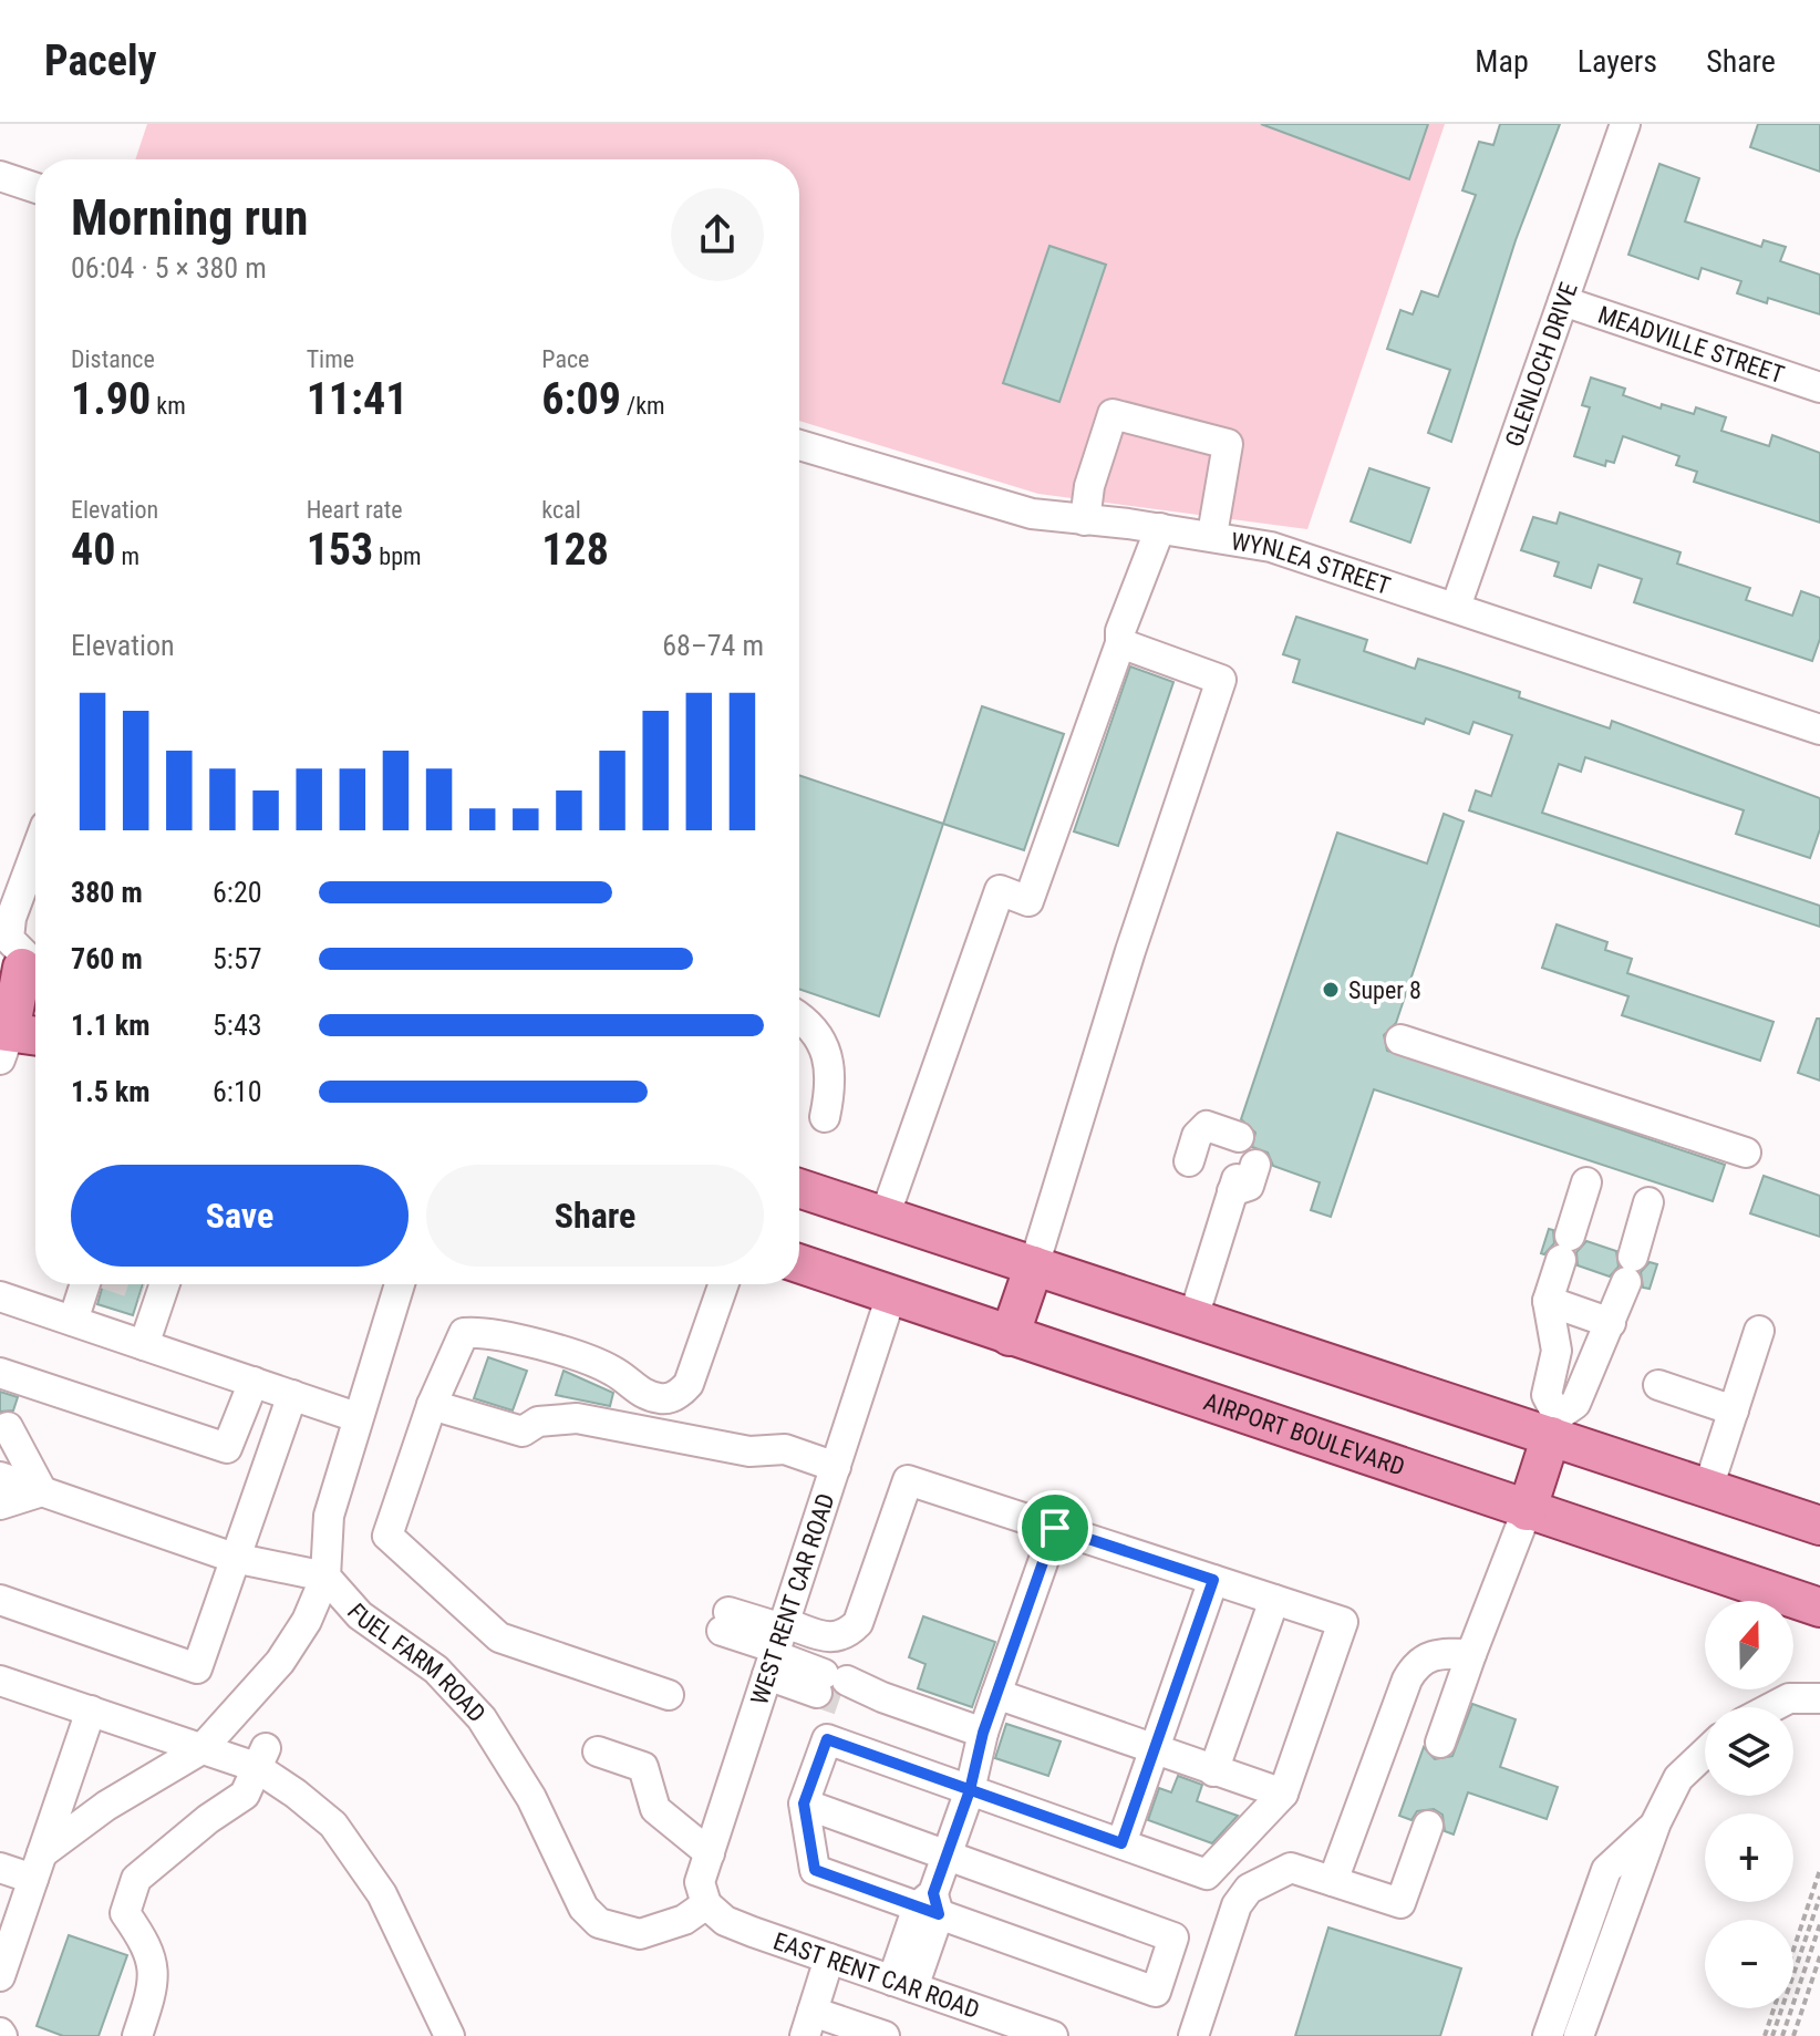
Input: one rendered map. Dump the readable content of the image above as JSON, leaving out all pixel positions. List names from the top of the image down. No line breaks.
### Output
{"streets":{"main road":["AIRPORT BOULEVARD"],"street":["MEADVILLE STREET","GLENLOCH DRIVE","WYNLEA STREET","WEST RENT CAR ROAD","FUEL FARM ROAD","EAST RENT CAR ROAD"]},"crossings":[["MEADVILLE STREET","GLENLOCH DRIVE"],["GLENLOCH DRIVE","WYNLEA STREET"],["AIRPORT BOULEVARD","WEST RENT CAR ROAD"],["WEST RENT CAR ROAD","FUEL FARM ROAD"],["WEST RENT CAR ROAD","EAST RENT CAR ROAD"],["FUEL FARM ROAD","EAST RENT CAR ROAD"]],"places":["Super 8"],"north":"top","page":{"header":"Pacely","nav":["Map","Layers","Share"],"heading":["Morning run","06:04 · 5 × 380 m"],"stats":[["Distance","1.90 km"],["Time","11:41"],["Pace","6:09 /km"],["Elevation","40 m"],["Heart rate","153 bpm"],["kcal","128"]],"chart":["Elevation","68–74 m"],"list":[{"name":"380 m","note":"6:20"},{"name":"760 m","note":"5:57"},{"name":"1.1 km","note":"5:43"},{"name":"1.5 km","note":"6:10"}],"buttons":["Save","Share"],"map_buttons":["+","−"]}}
